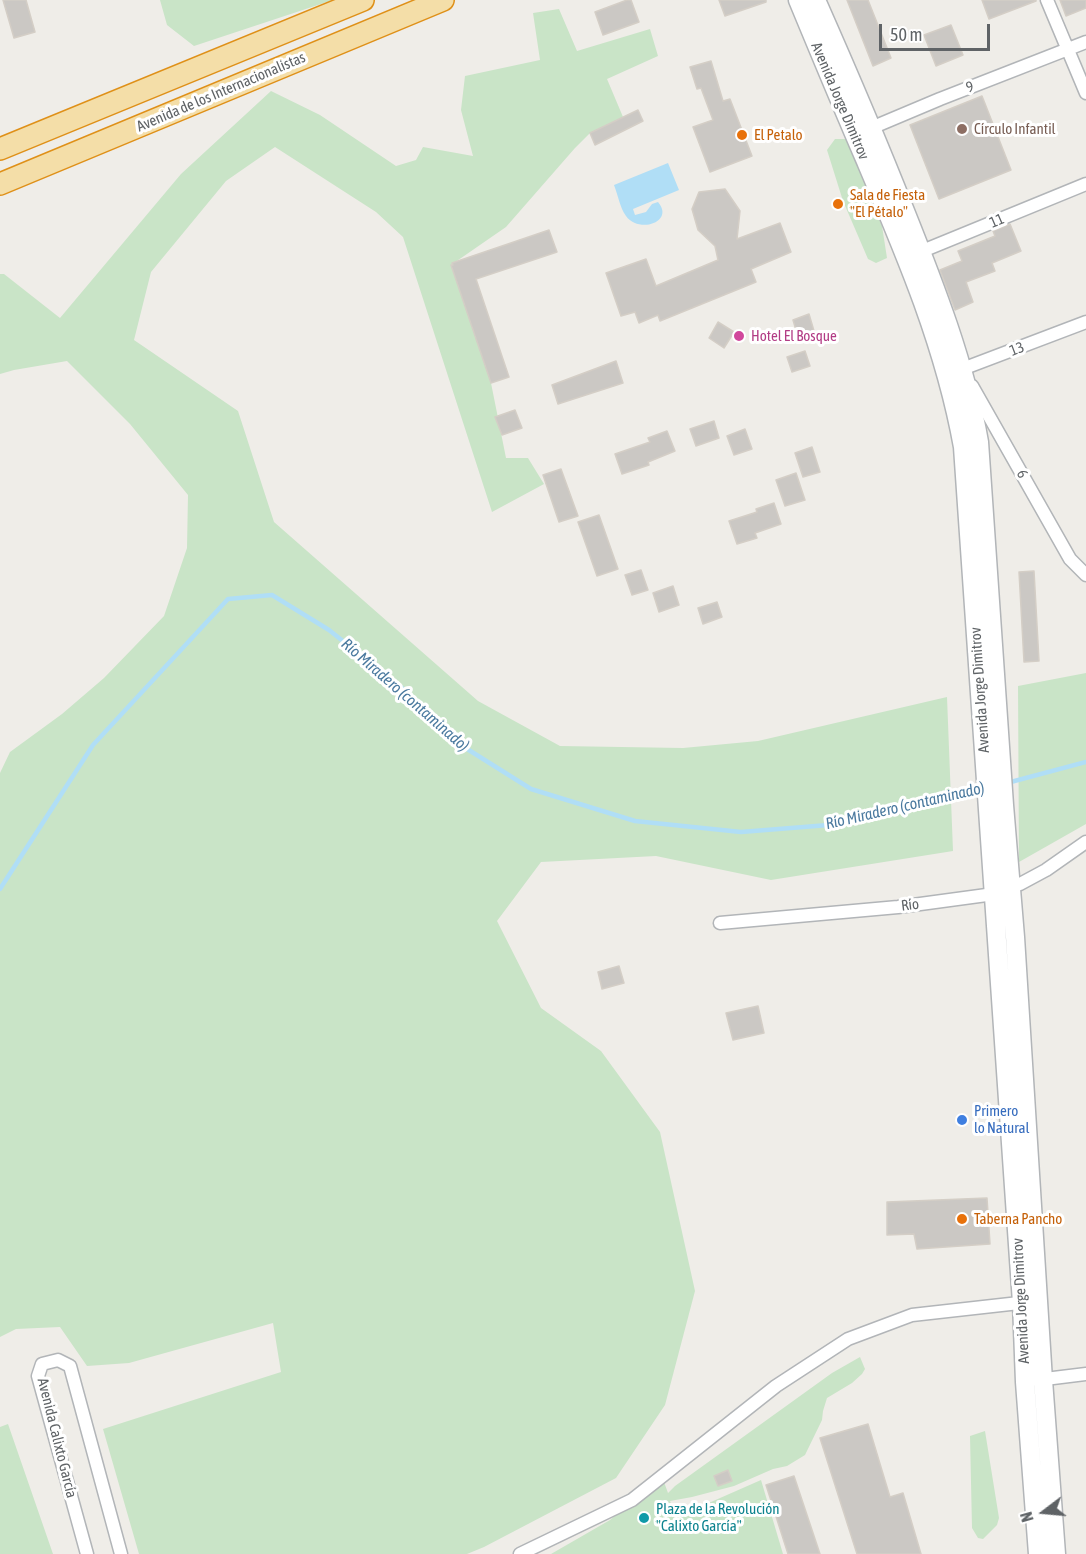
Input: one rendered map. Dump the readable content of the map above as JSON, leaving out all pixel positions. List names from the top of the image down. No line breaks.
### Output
{"streets":{"highway":["Avenida de los Internacionalistas"],"main road":["Avenida Jorge Dimitrov"],"street":["9","11","13","6","Río","Avenida Calixto García"]},"crossings":[["9","Avenida Jorge Dimitrov"],["Avenida Jorge Dimitrov","11"],["Avenida Jorge Dimitrov","13"],["Avenida Jorge Dimitrov","6"],["Avenida Jorge Dimitrov","Río"],["13","6"]],"water":["Río Miradero (contaminado)"],"places":["Círculo Infantil","El Petalo","Sala de Fiesta \"El Pétalo\"","Hotel El Bosque","Primero lo Natural","Taberna Pancho","Plaza de la Revolución \"Calixto García\""],"scale_bar":"50 m","north":"left"}
